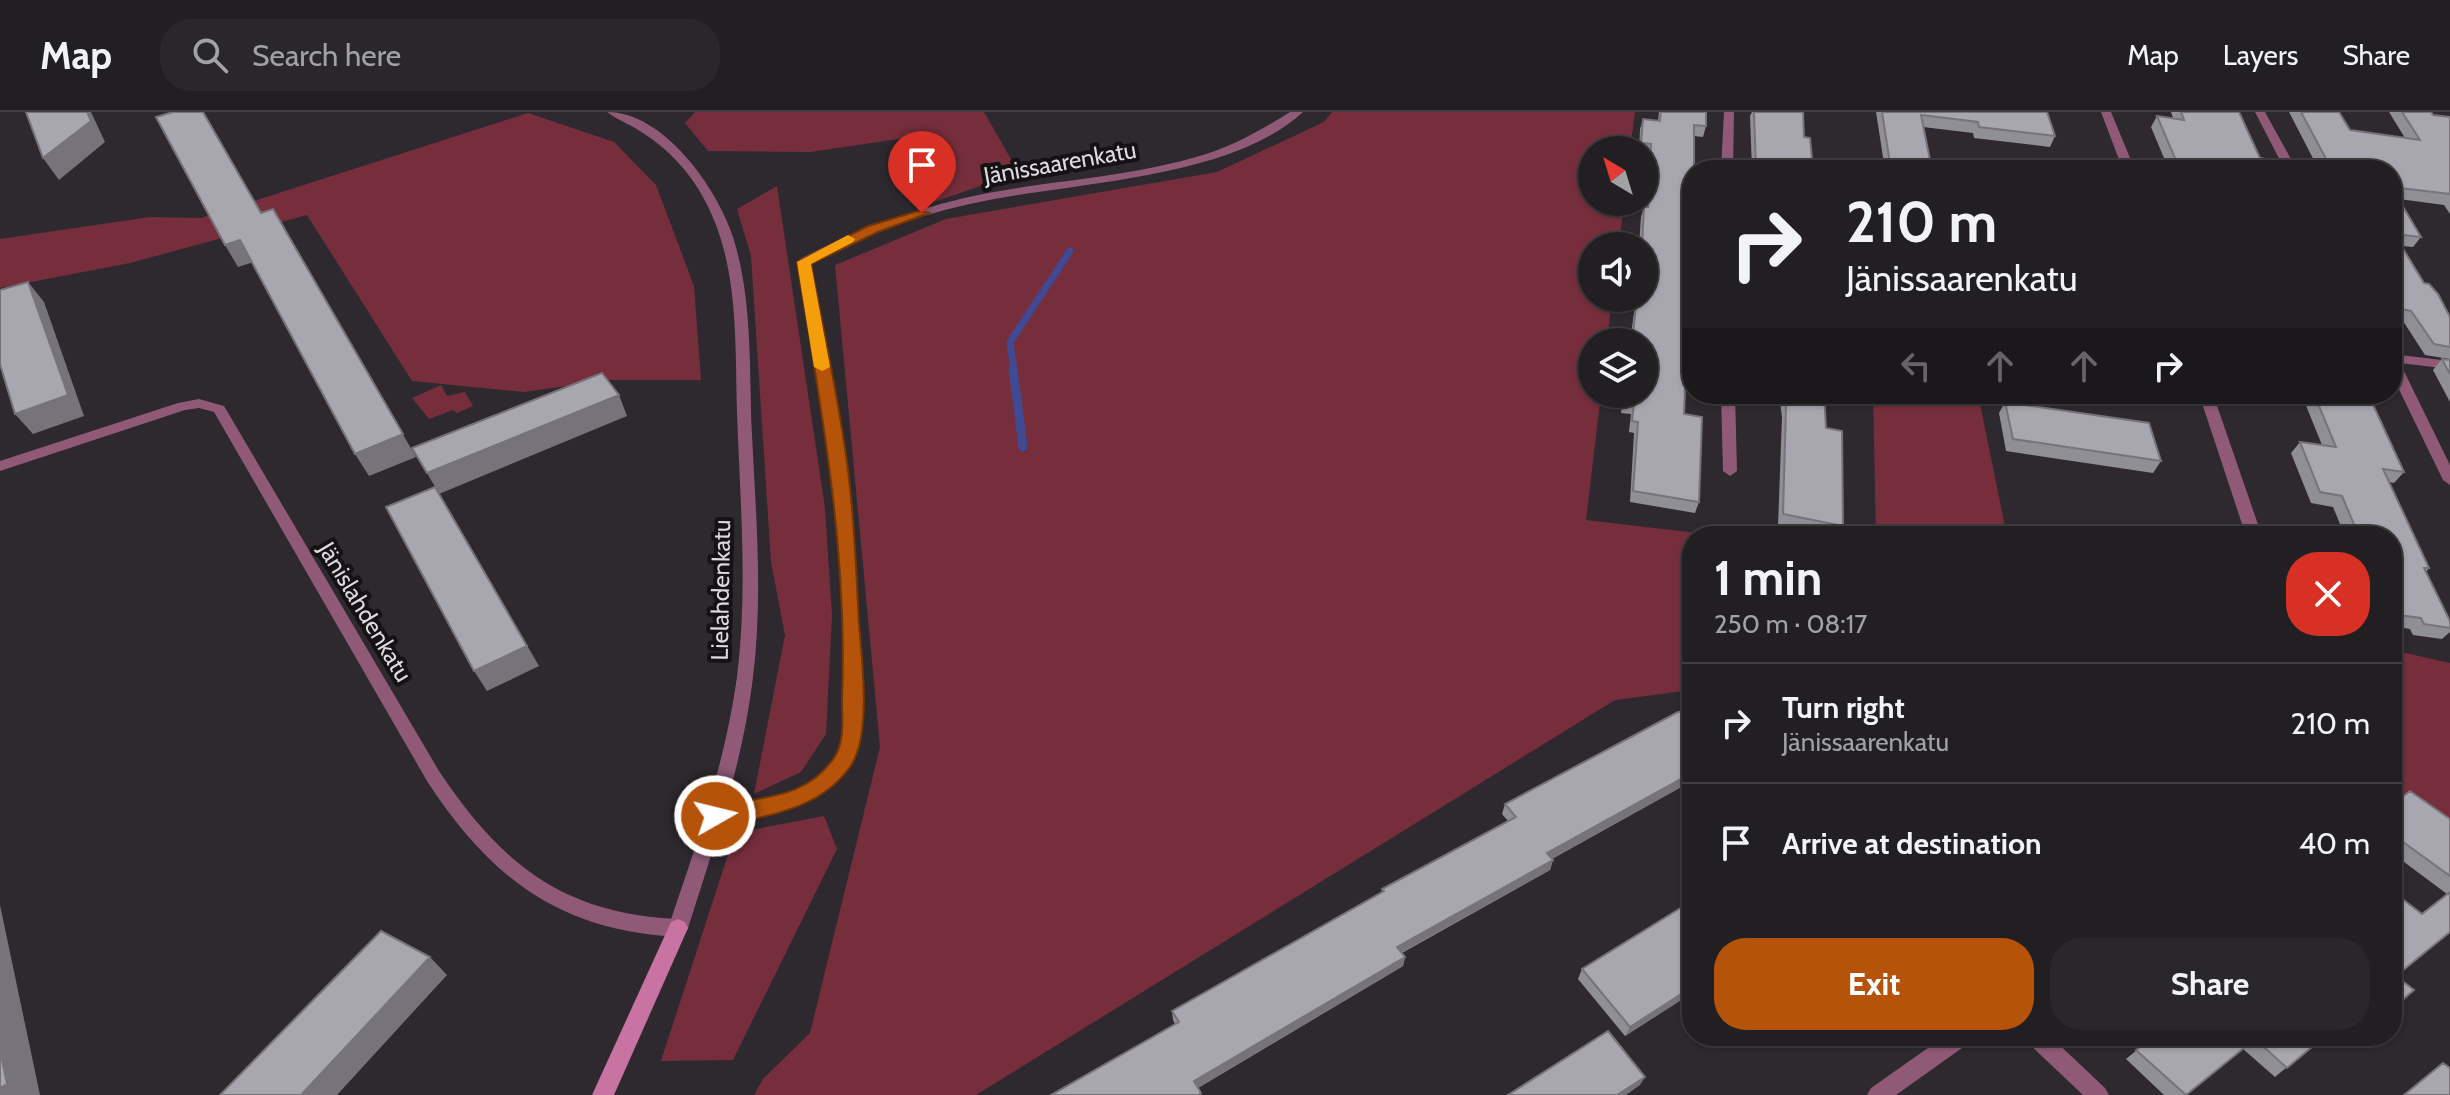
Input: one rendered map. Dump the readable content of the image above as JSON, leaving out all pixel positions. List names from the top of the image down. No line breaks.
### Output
{"streets":{"main road":["Lielahdenkatu"],"street":["Jänissaarenkatu","Jänislahdenkatu"]},"crossings":[["Jänissaarenkatu","Lielahdenkatu"],["Lielahdenkatu","Jänislahdenkatu"]],"north":"top left","page":{"header":"Map","search":"Search here","nav":["Map","Layers","Share"],"turn":["210 m","Jänissaarenkatu"],"heading":["1 min","250 m · 08:17"],"list":[{"name":"Turn right","note":"Jänissaarenkatu","value":"210 m"},{"name":"Arrive at destination","value":"40 m"}],"buttons":["Exit","Share"]}}
